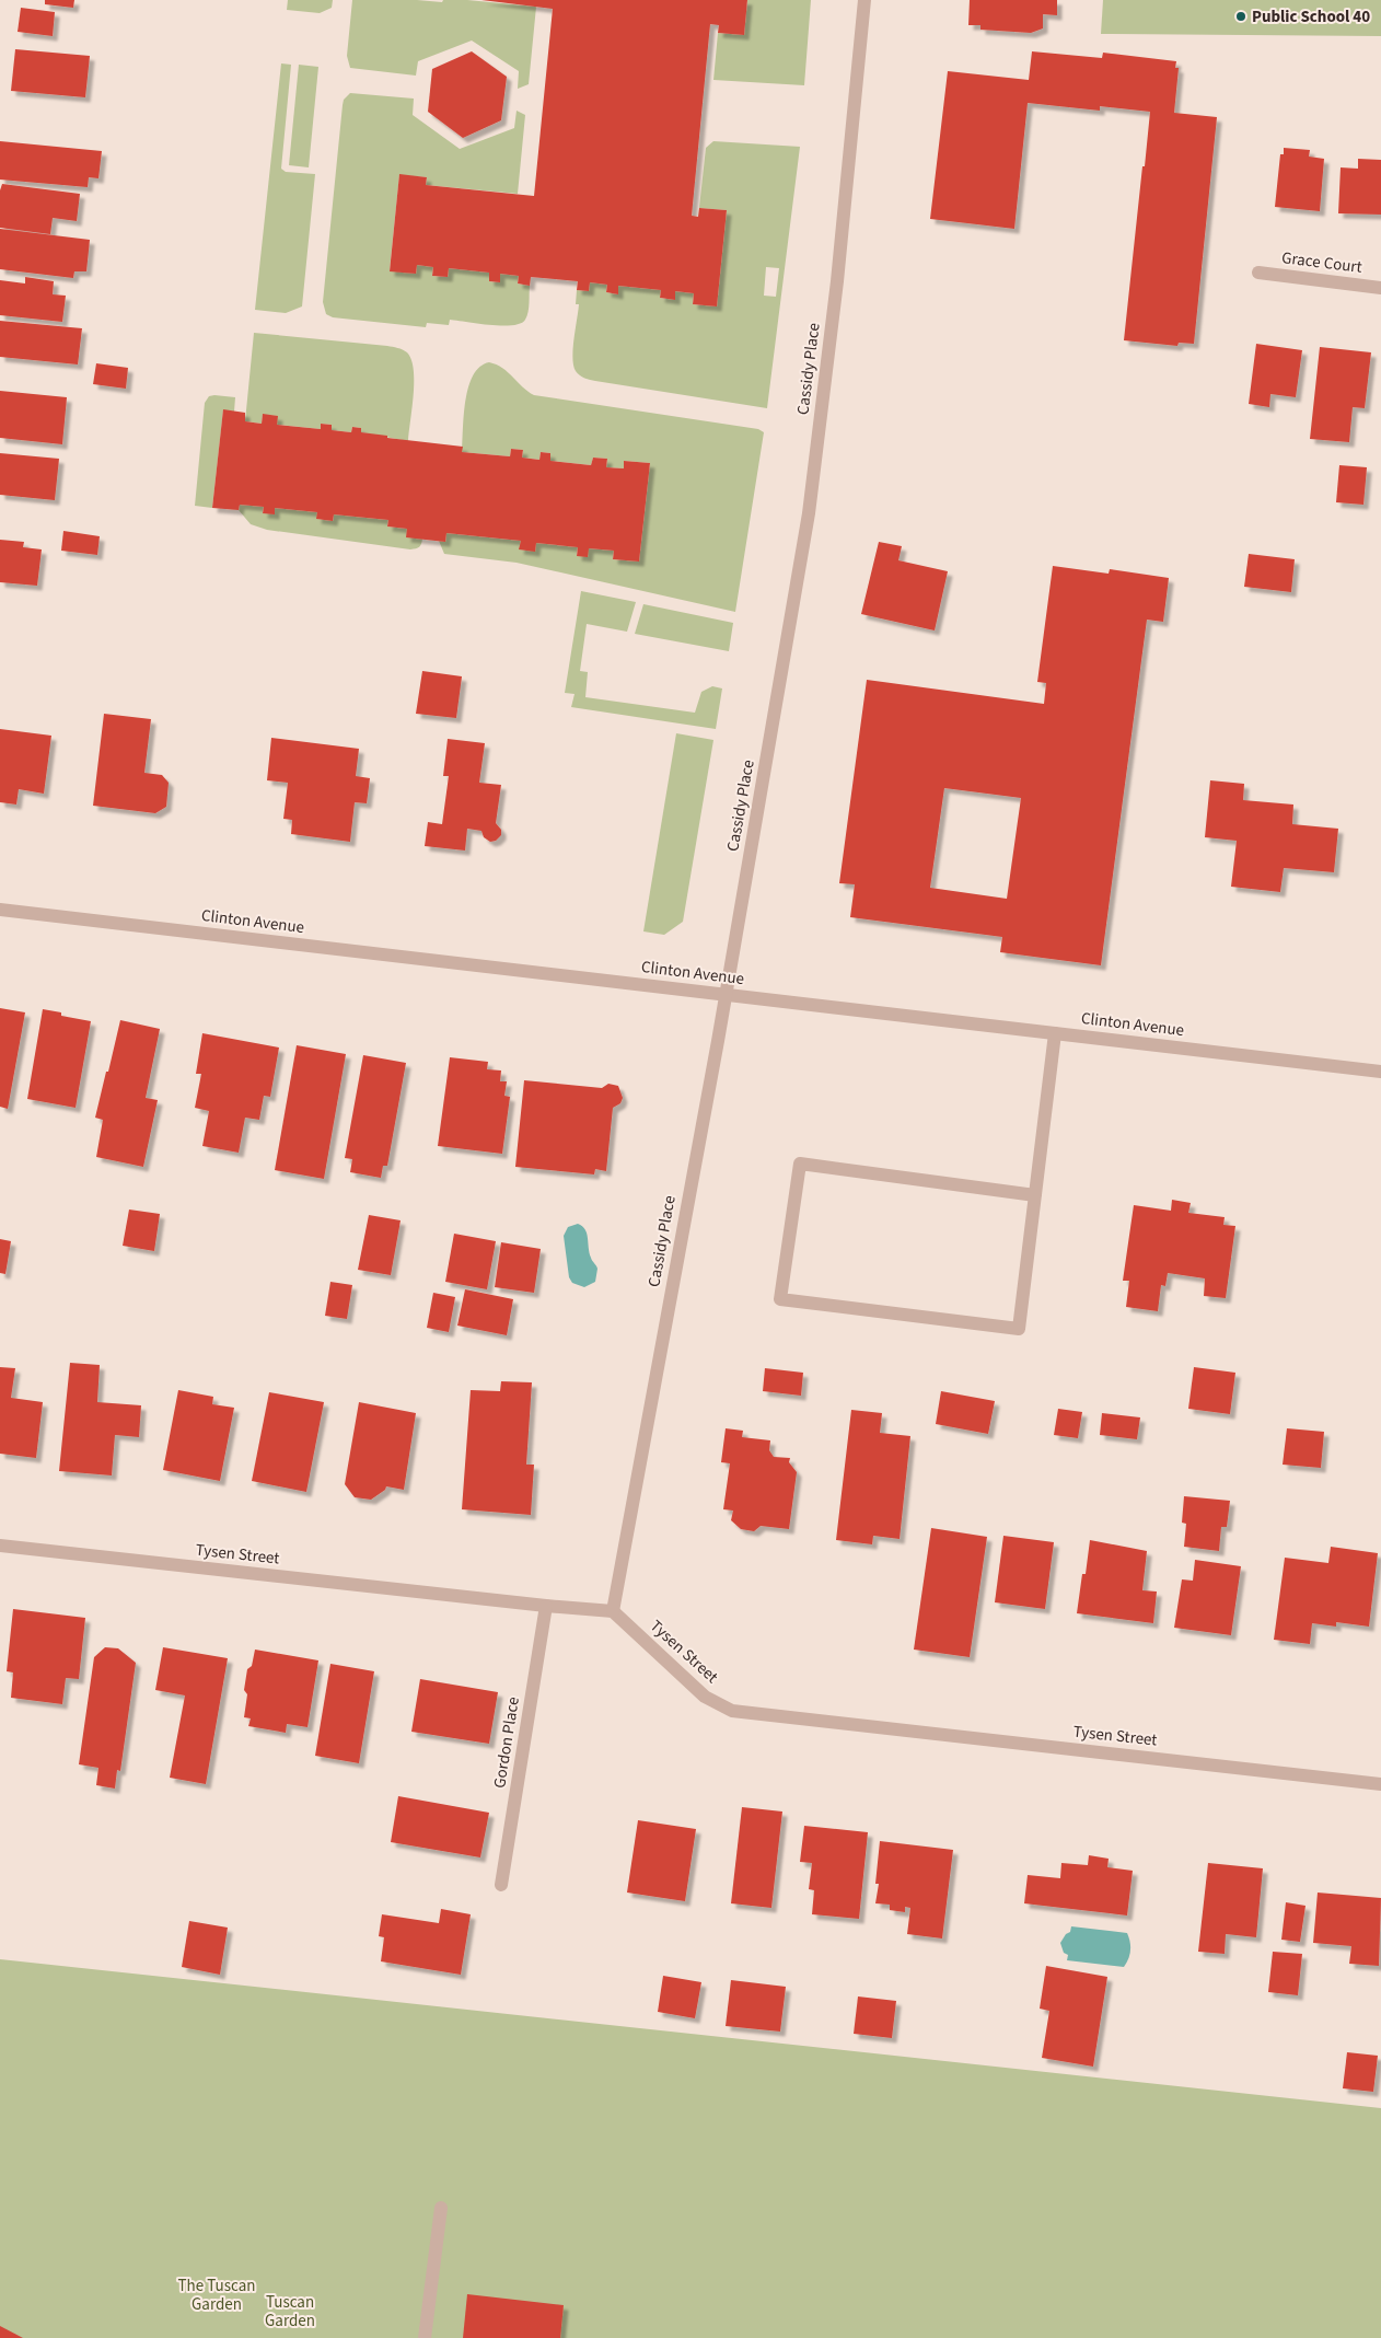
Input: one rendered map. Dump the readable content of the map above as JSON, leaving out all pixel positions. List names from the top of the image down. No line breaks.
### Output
{"streets":{"street":["Grace Court","Cassidy Place","Clinton Avenue","Tysen Street","Gordon Place"]},"crossings":[["Cassidy Place","Clinton Avenue"],["Cassidy Place","Tysen Street"],["Tysen Street","Gordon Place"]],"parks":["The Tuscan Garden","Tuscan Garden"],"places":["Public School 40"]}
